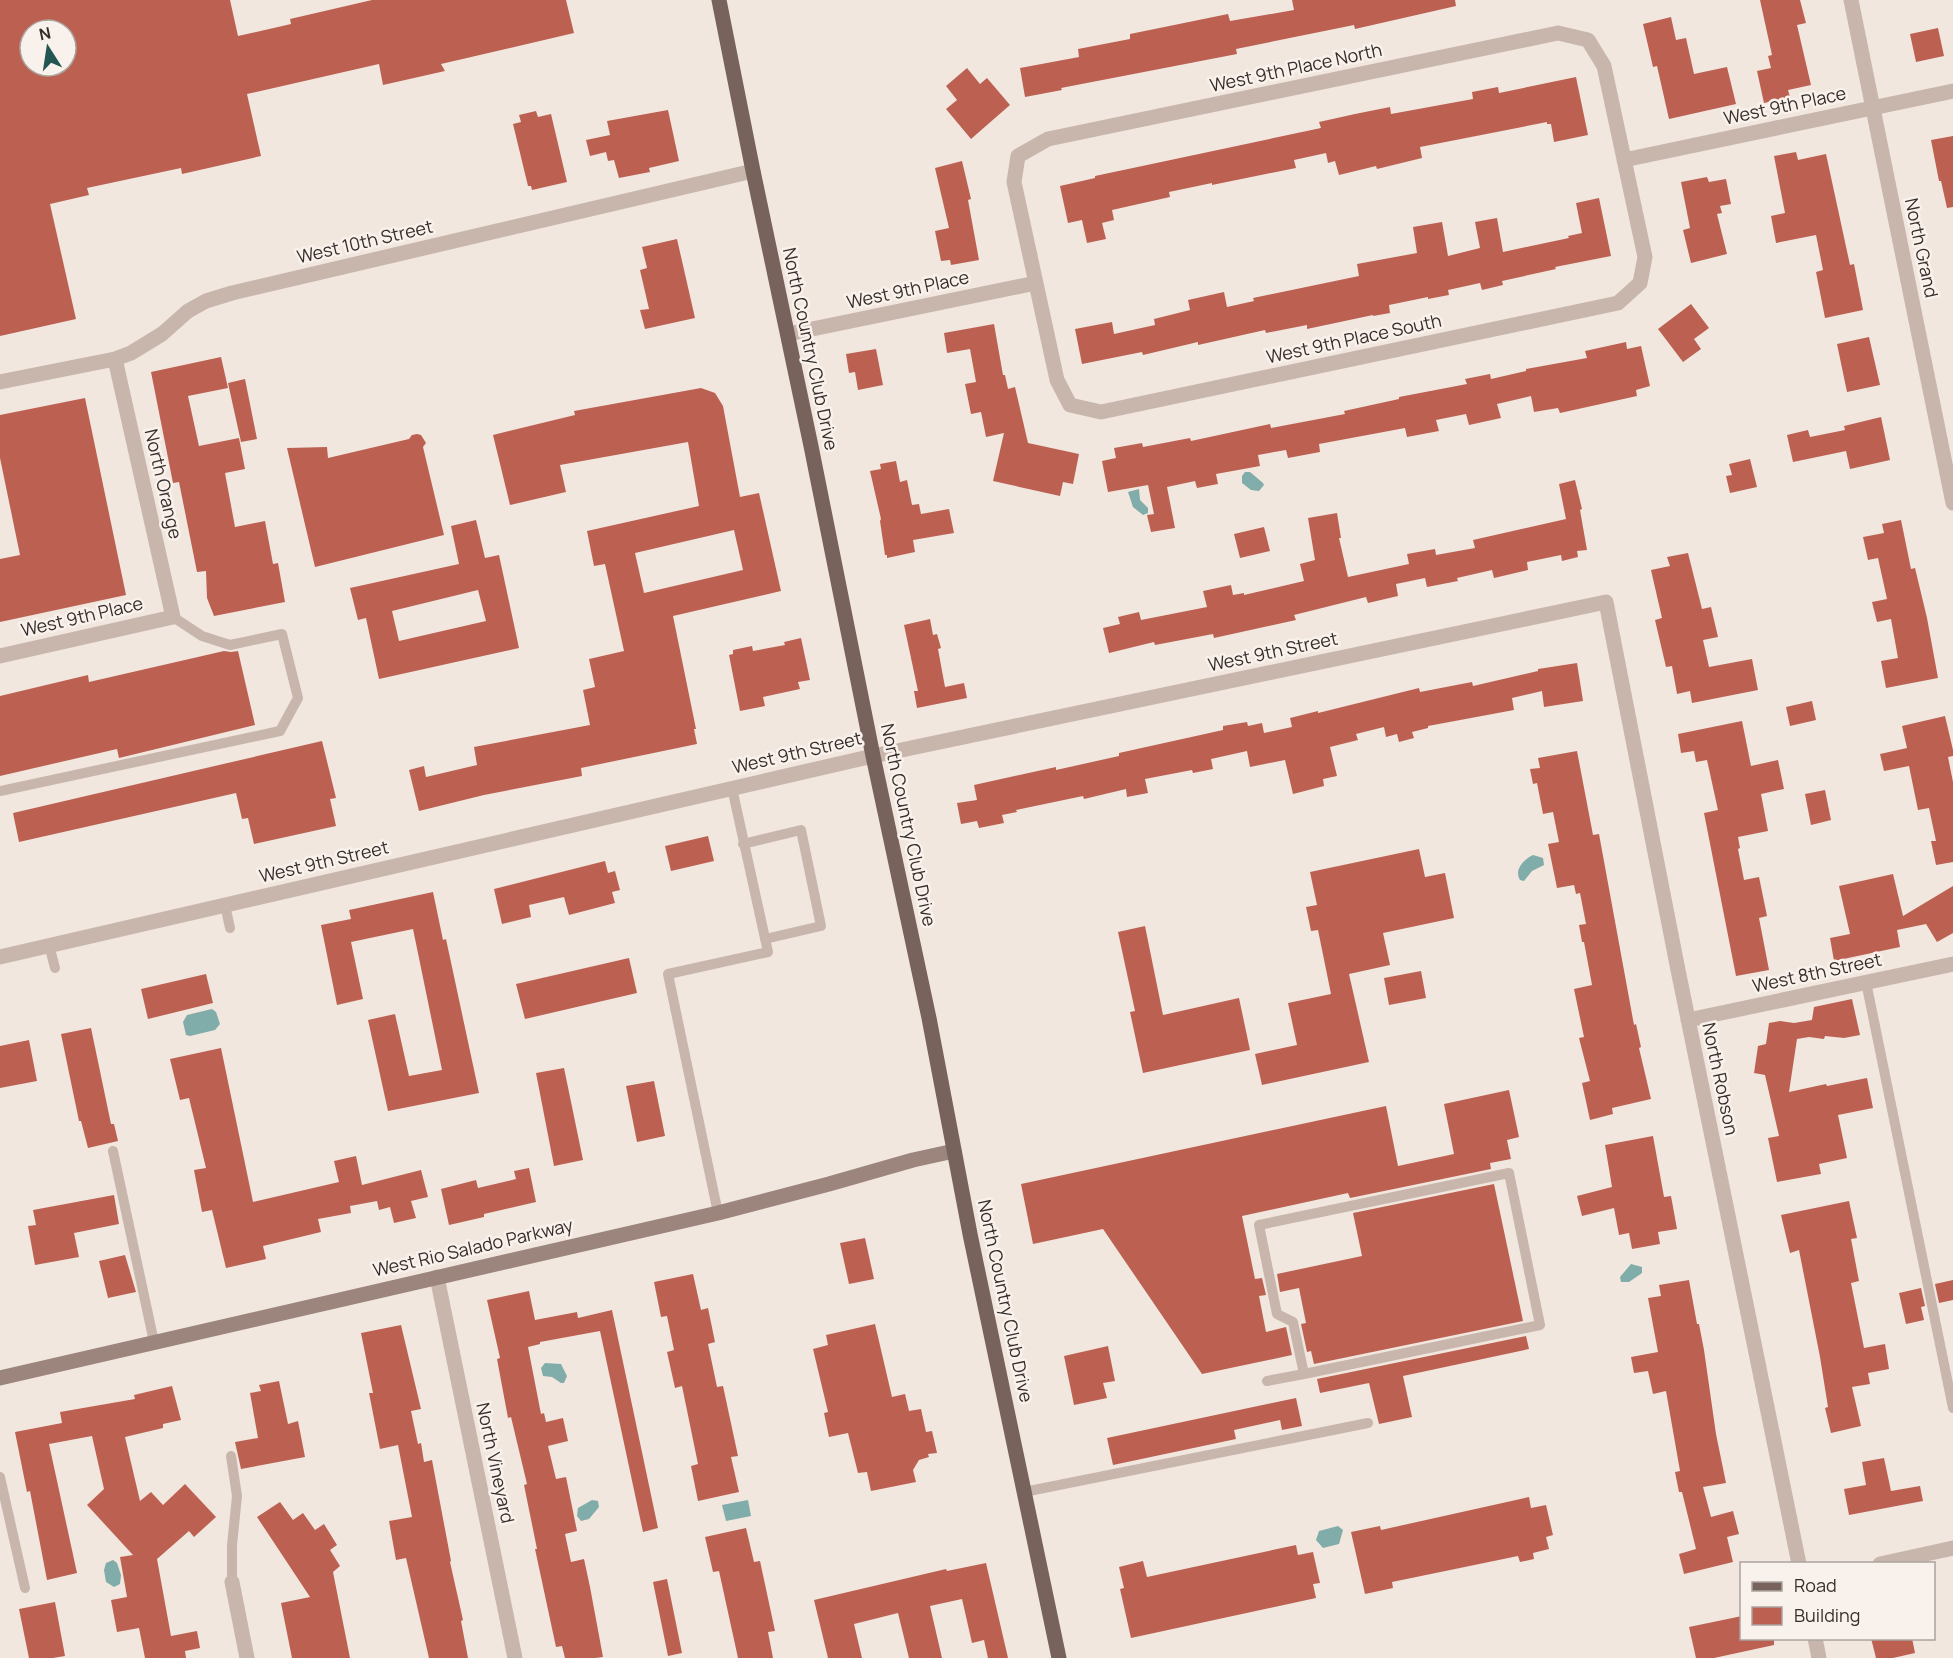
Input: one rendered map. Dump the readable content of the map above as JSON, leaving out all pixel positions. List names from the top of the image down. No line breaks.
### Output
{"streets":{"main road":["North Country Club Drive","West Rio Salado Parkway"],"street":["West 9th Place North","West 9th Place","West 10th Street","North Grand","West 9th Place South","North Orange","West 9th Street","West 8th Street","North Robson","North Vineyard"]},"crossings":[["West 9th Place North","West 9th Place"],["West 9th Place North","West 9th Place South"],["West 9th Place","North Grand"],["West 9th Place","West 9th Place South"],["West 9th Place","North Country Club Drive"],["West 9th Place","North Orange"],["West 10th Street","North Country Club Drive"],["West 10th Street","North Orange"],["North Country Club Drive","West 9th Street"],["North Country Club Drive","West Rio Salado Parkway"],["West 9th Street","North Robson"],["West 8th Street","North Robson"],["West Rio Salado Parkway","North Vineyard"]],"legend":["Road","Building"],"north":"top"}
